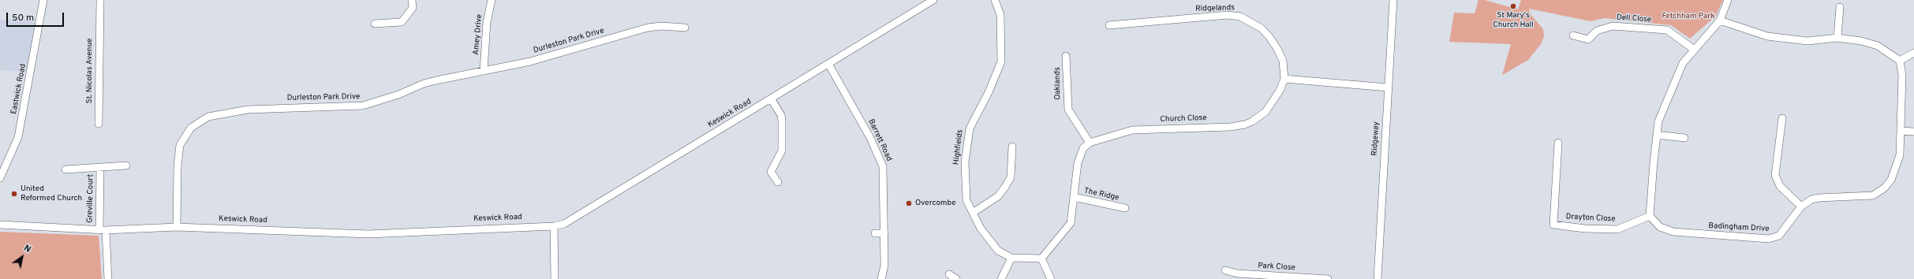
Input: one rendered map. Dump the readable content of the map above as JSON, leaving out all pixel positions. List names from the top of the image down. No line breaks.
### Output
{"streets":{"street":["Ridgelands","Dell Close","Amey Drive","Durleston Park Drive","St. Nicolas Avenue","Oaklands","Eastwick Road","Keswick Road","Church Close","Ridgeway","Barrett Road","Highfields","The Ridge","Greville Court","Drayton Close","Badingham Drive","Park Close"]},"crossings":[["Ridgelands","Church Close"],["Amey Drive","Durleston Park Drive"],["Durleston Park Drive","Keswick Road"],["Oaklands","Church Close"],["Keswick Road","Barrett Road"],["Keswick Road","Greville Court"],["Drayton Close","Badingham Drive"]],"parks":["Fetchham Park"],"places":["St Mary's Church Hall","United Reformed Church","Overcombe"],"scale_bar":"50 m","north":"top right"}
